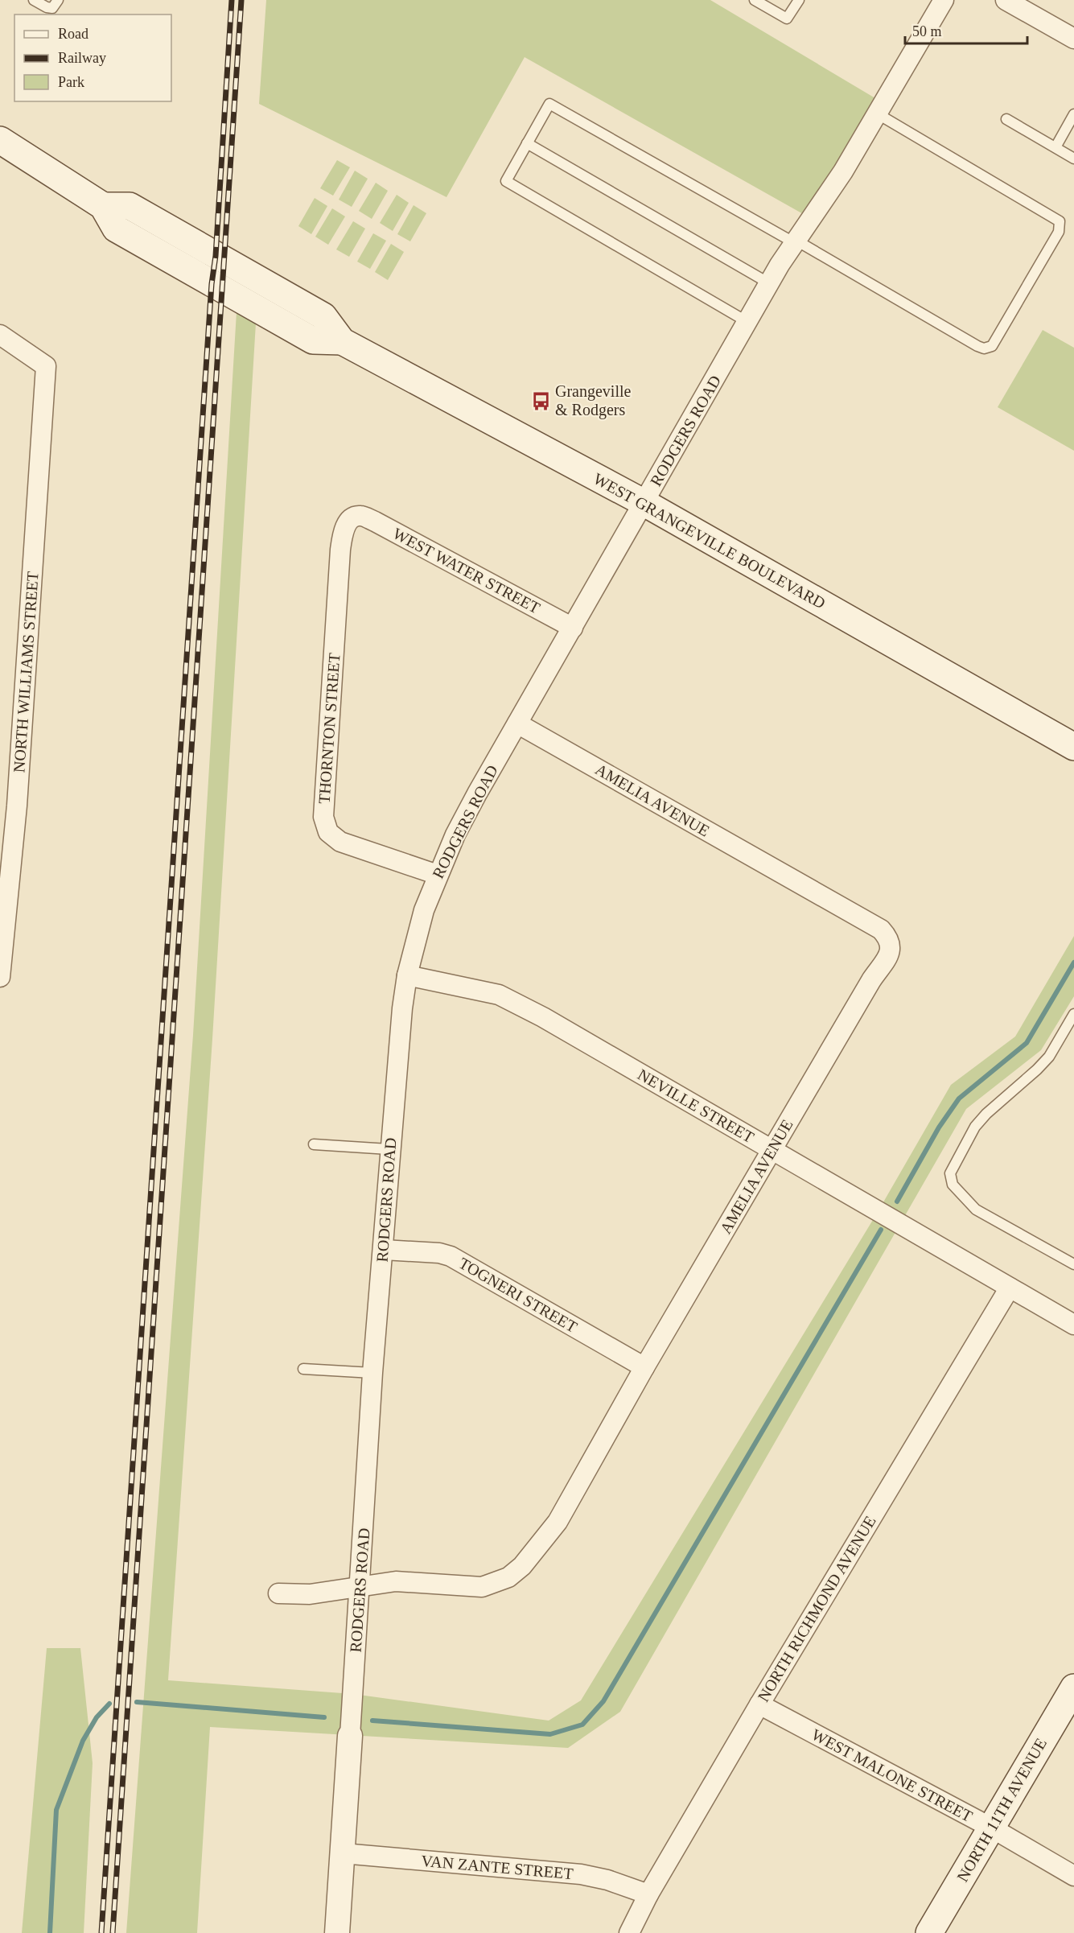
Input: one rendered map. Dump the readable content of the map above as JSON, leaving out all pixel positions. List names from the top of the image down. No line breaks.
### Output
{"streets":{"main road":["WEST GRANGEVILLE BOULEVARD","NORTH 11TH AVENUE"],"street":["RODGERS ROAD","WEST WATER STREET","NORTH WILLIAMS STREET","THORNTON STREET","AMELIA AVENUE","NEVILLE STREET","TOGNERI STREET","NORTH RICHMOND AVENUE","WEST MALONE STREET","VAN ZANTE STREET"]},"crossings":[["RODGERS ROAD","WEST GRANGEVILLE BOULEVARD"],["RODGERS ROAD","WEST WATER STREET"],["RODGERS ROAD","THORNTON STREET"],["RODGERS ROAD","AMELIA AVENUE"],["RODGERS ROAD","NEVILLE STREET"],["RODGERS ROAD","TOGNERI STREET"],["RODGERS ROAD","VAN ZANTE STREET"],["WEST WATER STREET","THORNTON STREET"],["AMELIA AVENUE","NEVILLE STREET"],["AMELIA AVENUE","TOGNERI STREET"],["NEVILLE STREET","NORTH RICHMOND AVENUE"],["NORTH RICHMOND AVENUE","WEST MALONE STREET"],["NORTH RICHMOND AVENUE","VAN ZANTE STREET"],["WEST MALONE STREET","NORTH 11TH AVENUE"]],"places":{"bus stop":["Grangeville & Rodgers"]},"legend":["Road","Railway","Park"],"scale_bar":"50 m"}
